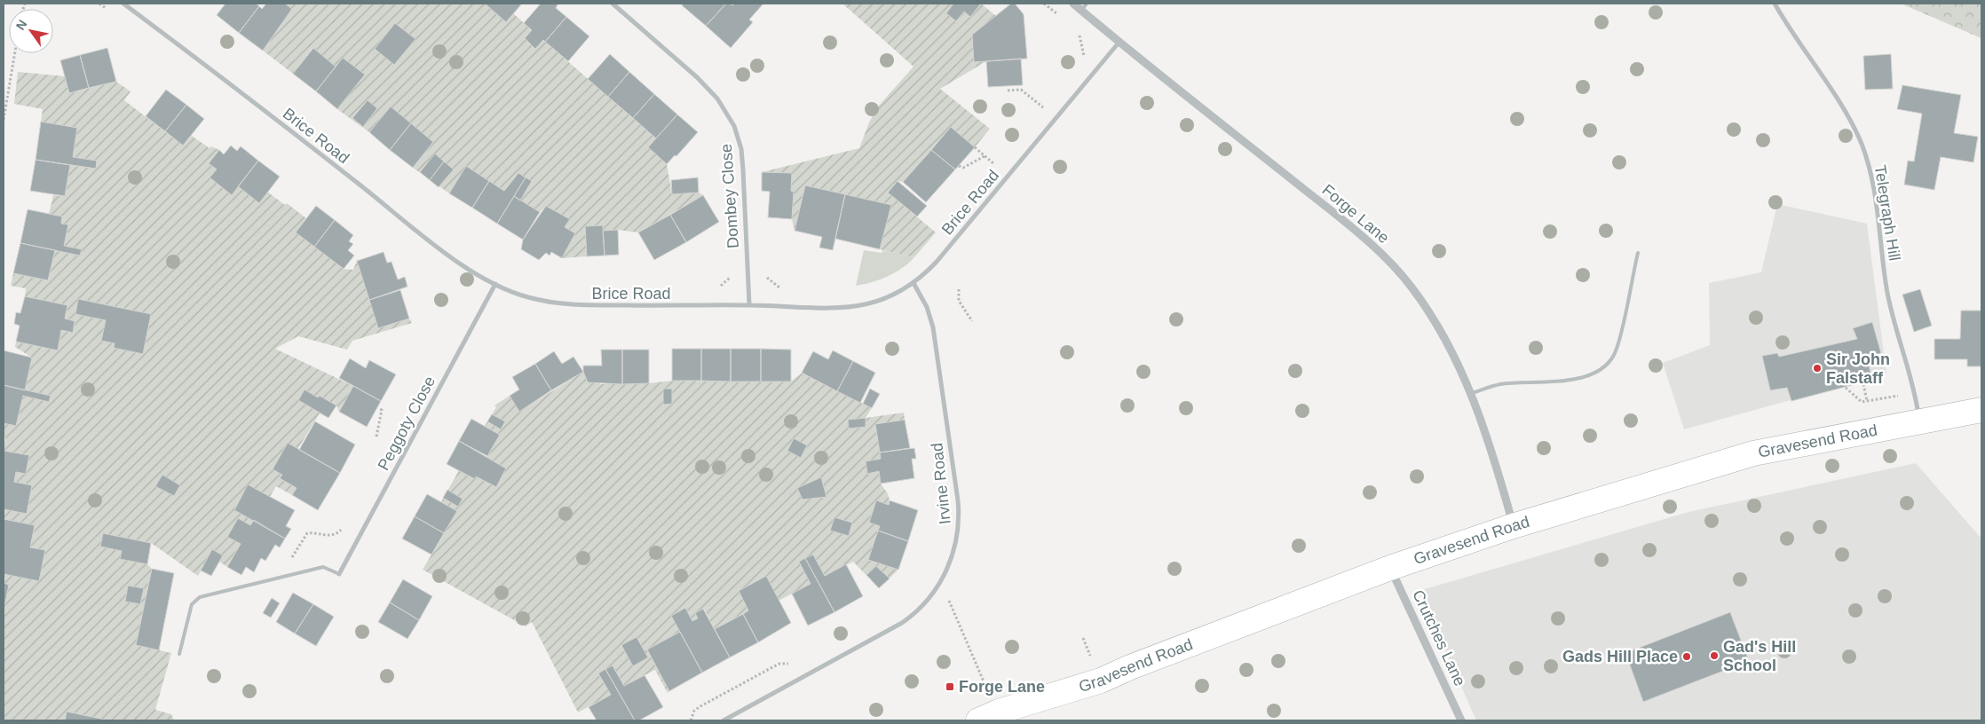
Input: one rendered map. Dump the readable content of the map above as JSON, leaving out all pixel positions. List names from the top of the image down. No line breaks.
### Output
{"streets":{"main road":["Gravesend Road"],"street":["Brice Road","Dombey Close","Telegraph Hill","Forge Lane","Peggoty Close","Irvine Road","Crutches Lane"]},"crossings":[["Brice Road","Dombey Close"],["Brice Road","Forge Lane"],["Brice Road","Peggoty Close"],["Brice Road","Irvine Road"],["Telegraph Hill","Gravesend Road"],["Forge Lane","Gravesend Road"],["Gravesend Road","Crutches Lane"]],"places":{"other":["Sir John Falstaff","Gad's Hill School","Gads Hill Place"],"transit":["Forge Lane"]},"north":"top left"}
